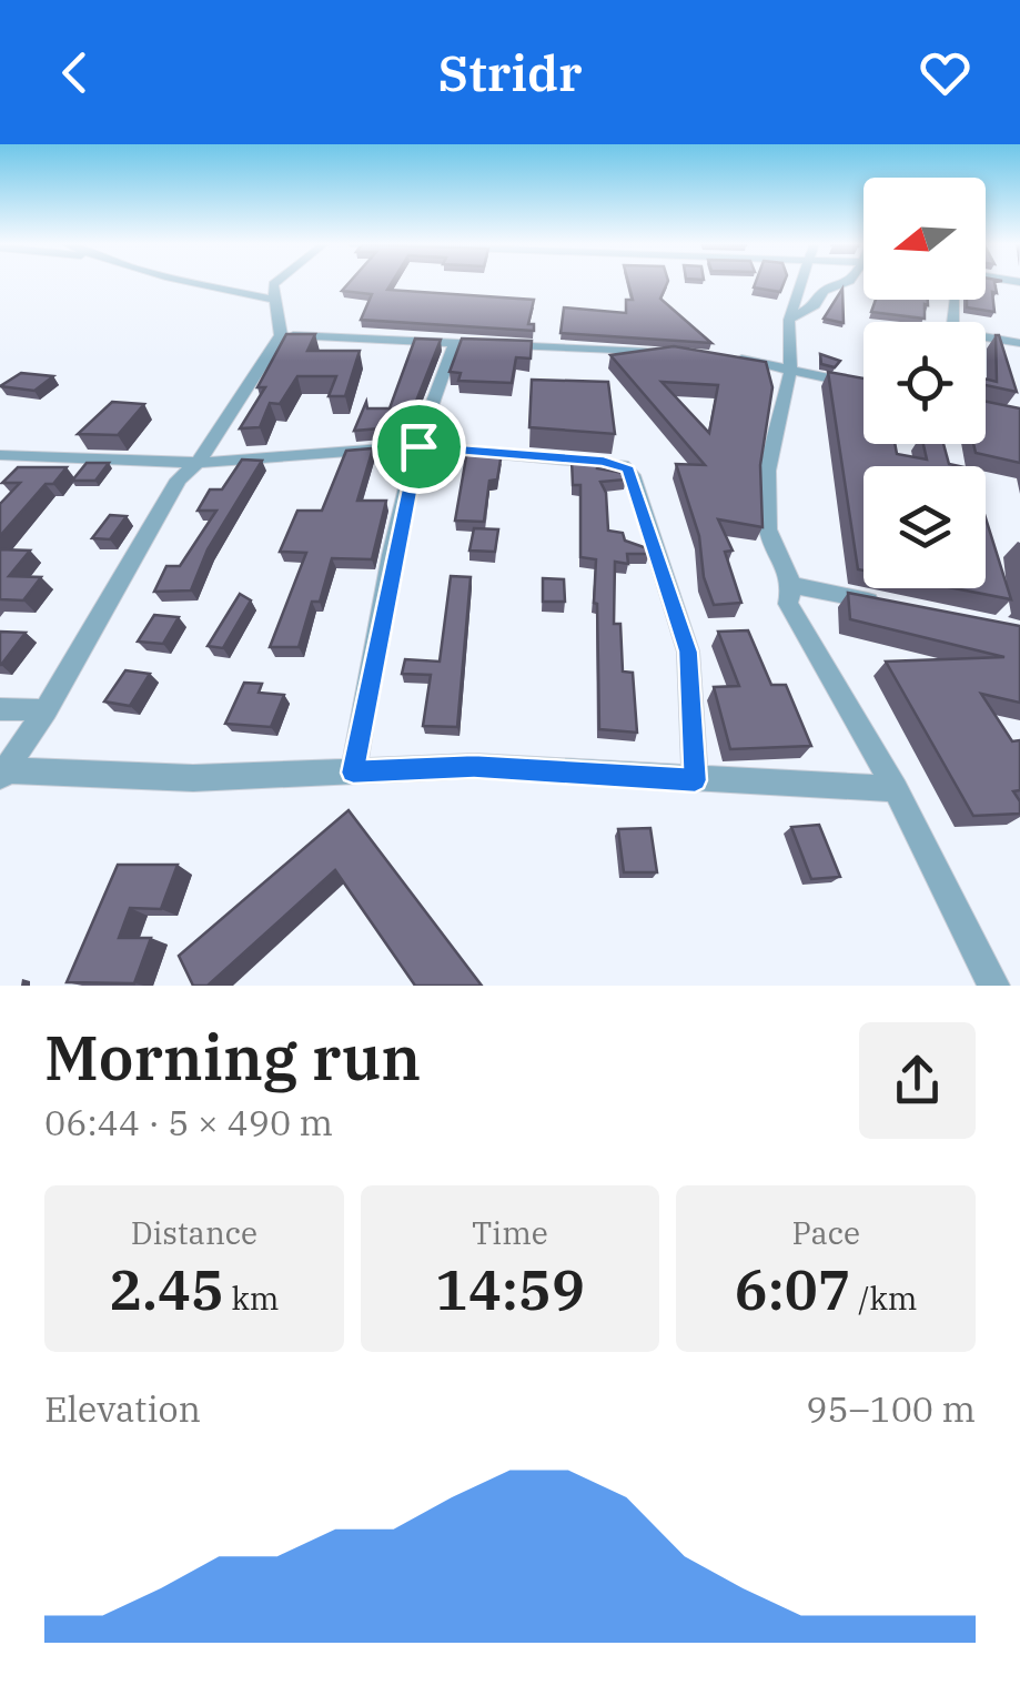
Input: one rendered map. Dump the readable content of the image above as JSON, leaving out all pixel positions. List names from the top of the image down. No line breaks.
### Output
{"north":"left","page":{"header":"Stridr","heading":["Morning run","06:44 · 5 × 490 m"],"stats":[["Distance","2.45 km"],["Time","14:59"],["Pace","6:07 /km"]],"chart":["Elevation","95–100 m"]}}
